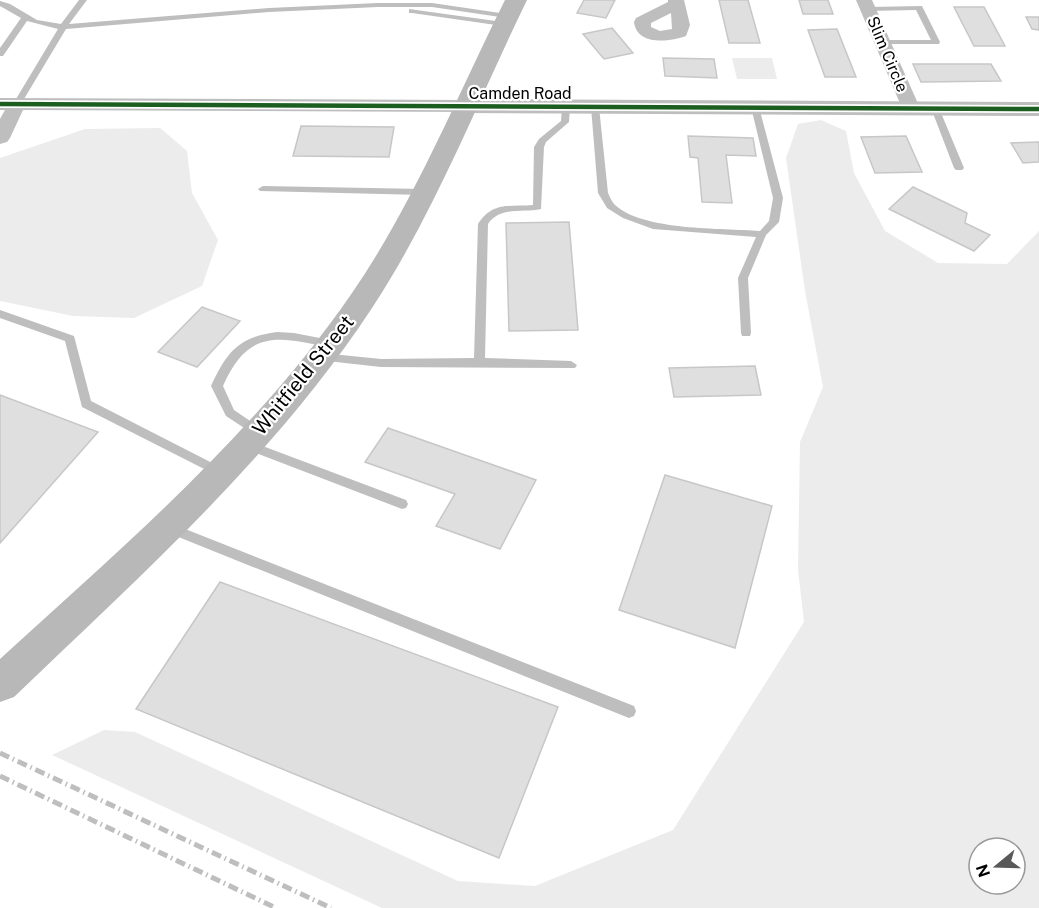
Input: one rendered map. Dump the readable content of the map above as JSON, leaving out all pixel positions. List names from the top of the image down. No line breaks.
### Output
{"streets":{"main road":["Whitfield Street"],"street":["Slim Circle","Camden Road"]},"crossings":[["Slim Circle","Camden Road"],["Camden Road","Whitfield Street"]],"north":"left"}
